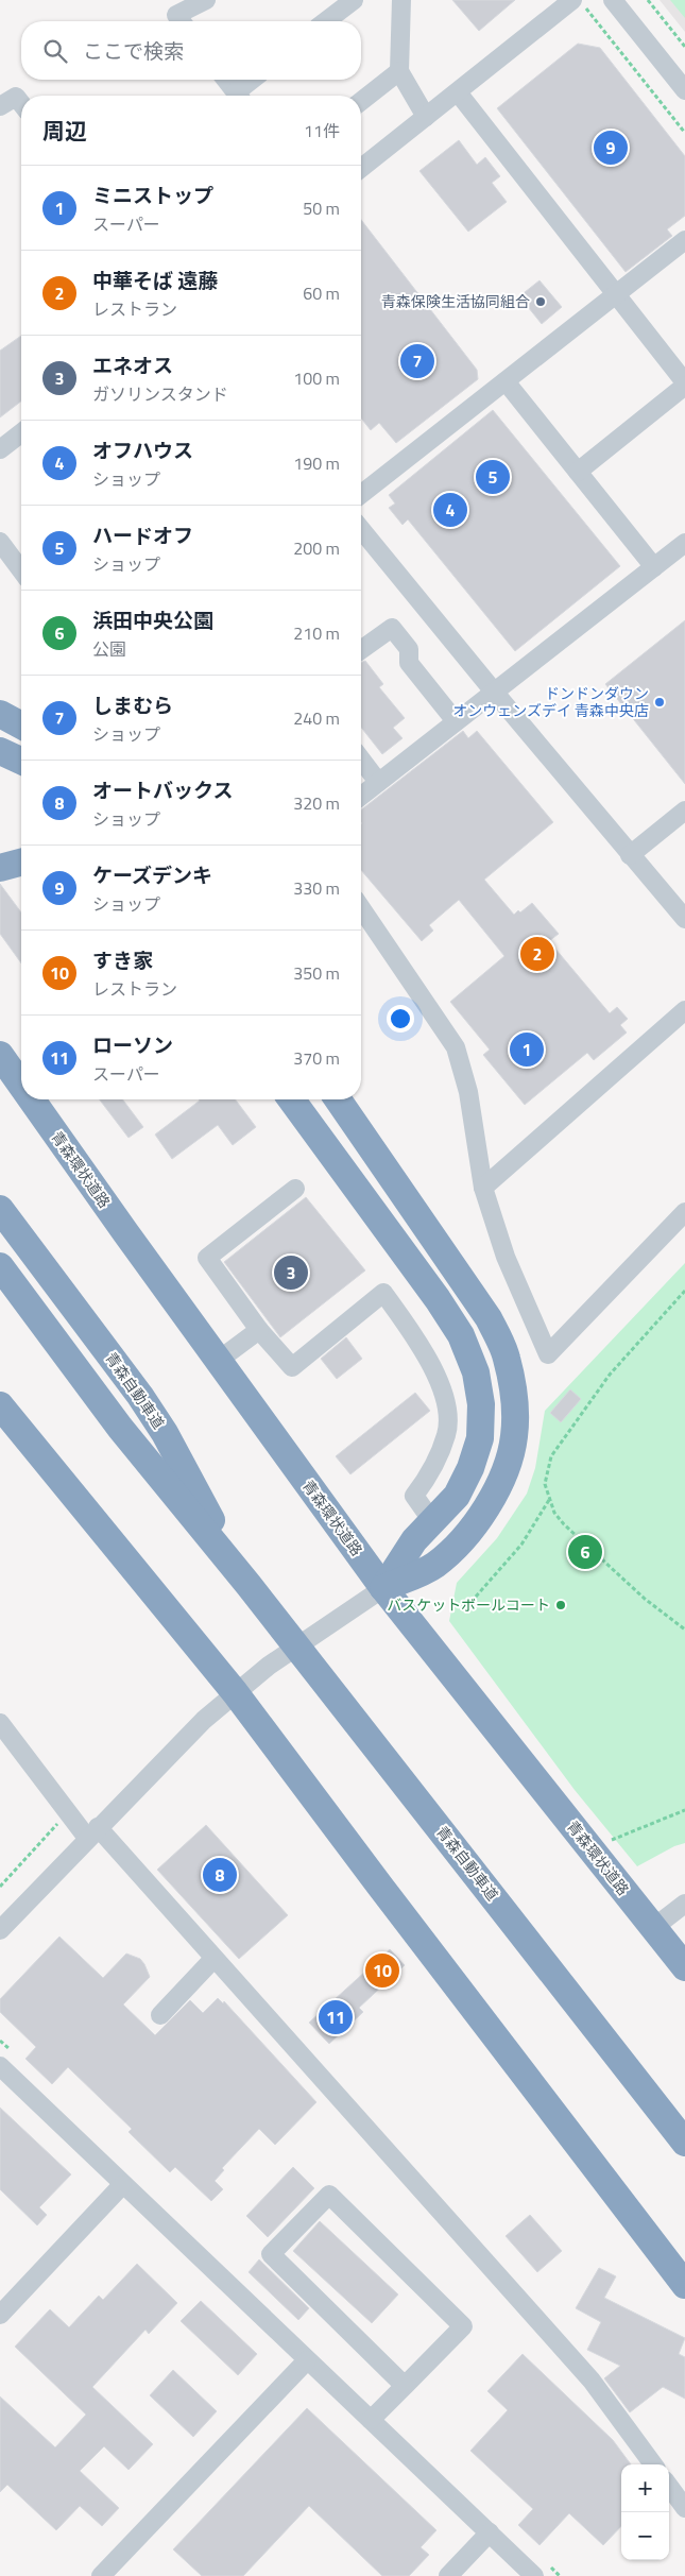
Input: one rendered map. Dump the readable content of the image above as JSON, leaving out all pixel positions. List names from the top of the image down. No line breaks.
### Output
{"streets":{"highway":["青森環状道路","青森自動車道"]},"places":["青森保険生活協同組合","ドンドンダウン オンウェンズデイ 青森中央店","バスケットボールコート"],"page":{"search":"ここで検索","heading":["周辺","11件"],"pins":["9","7","5","4","2","1","3","6","8","10","11"],"list":[{"mark":"1","name":"ミニストップ","note":"スーパー","value":"50 m"},{"mark":"2","name":"中華そば 遠藤","note":"レストラン","value":"60 m"},{"mark":"3","name":"エネオス","note":"ガソリンスタンド","value":"100 m"},{"mark":"4","name":"オフハウス","note":"ショップ","value":"190 m"},{"mark":"5","name":"ハードオフ","note":"ショップ","value":"200 m"},{"mark":"6","name":"浜田中央公園","note":"公園","value":"210 m"},{"mark":"7","name":"しまむら","note":"ショップ","value":"240 m"},{"mark":"8","name":"オートバックス","note":"ショップ","value":"320 m"},{"mark":"9","name":"ケーズデンキ","note":"ショップ","value":"330 m"},{"mark":"10","name":"すき家","note":"レストラン","value":"350 m"},{"mark":"11","name":"ローソン","note":"スーパー","value":"370 m"}],"map_buttons":["+","−"]}}
